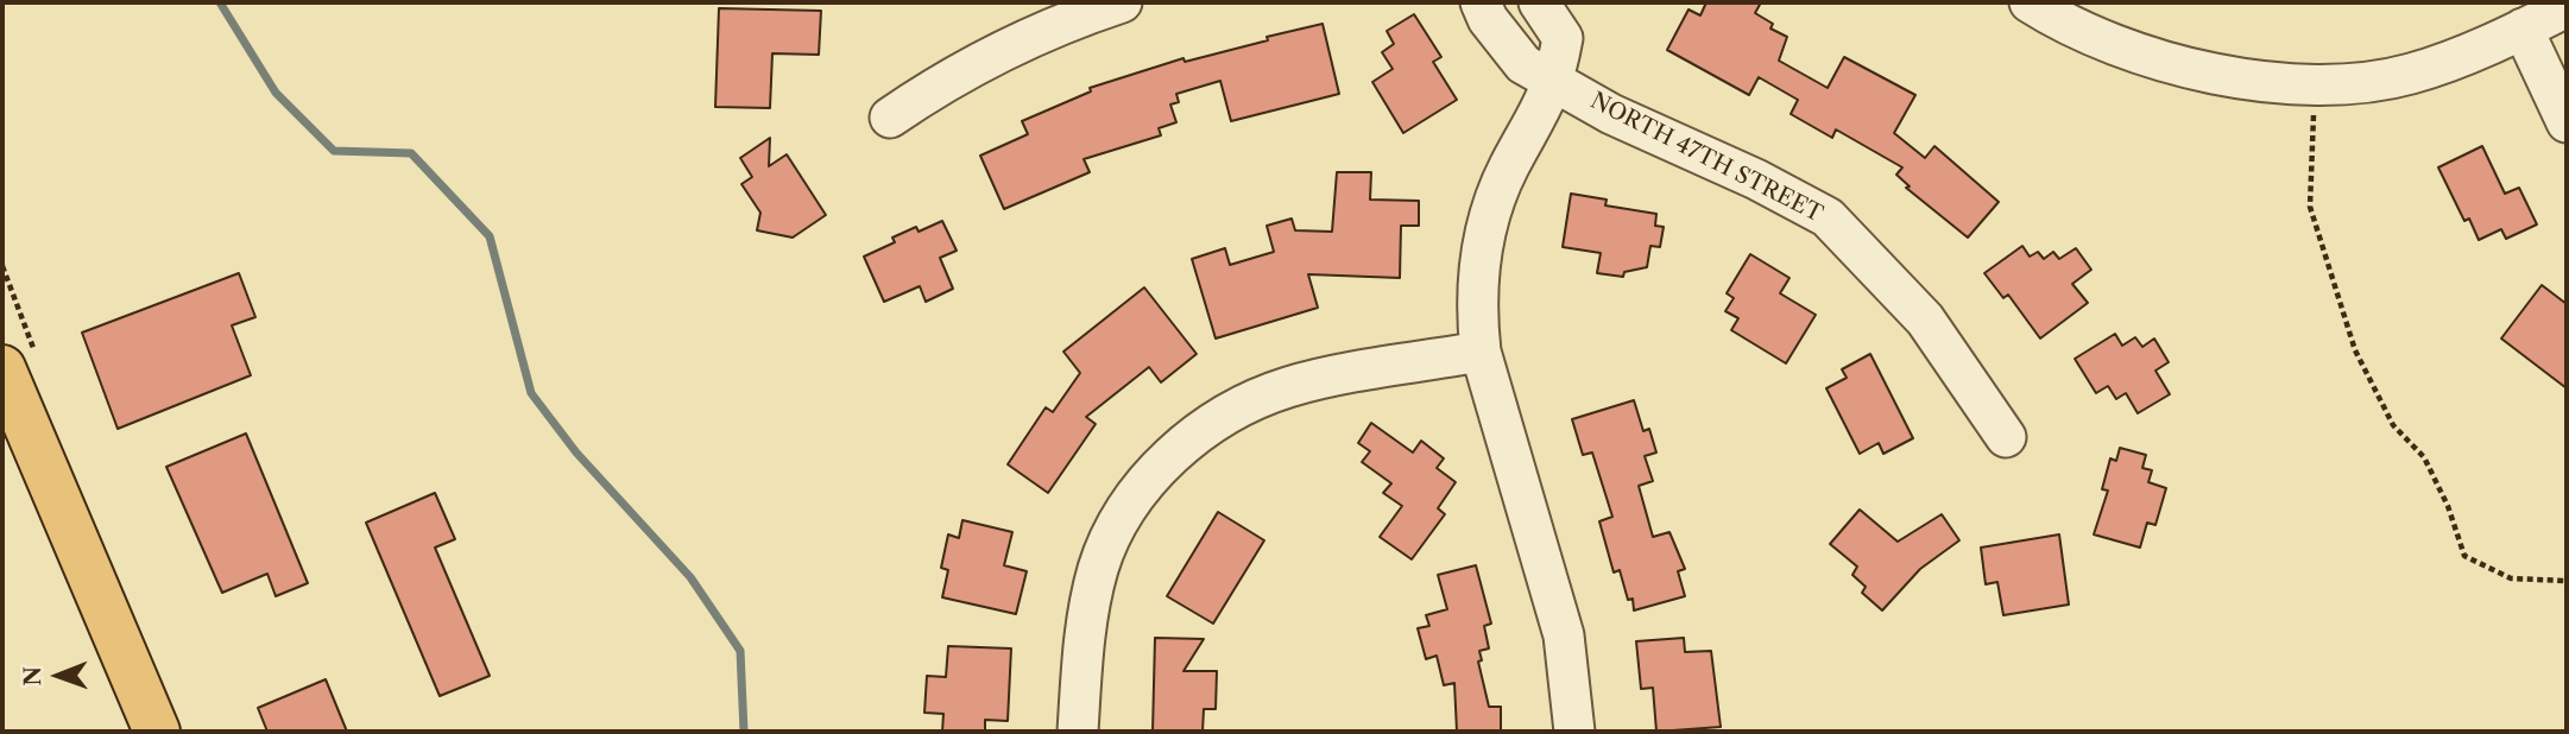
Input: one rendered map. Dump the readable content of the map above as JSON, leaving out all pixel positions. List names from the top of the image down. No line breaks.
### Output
{"streets":{"street":["NORTH 47TH STREET"]},"north":"left"}
